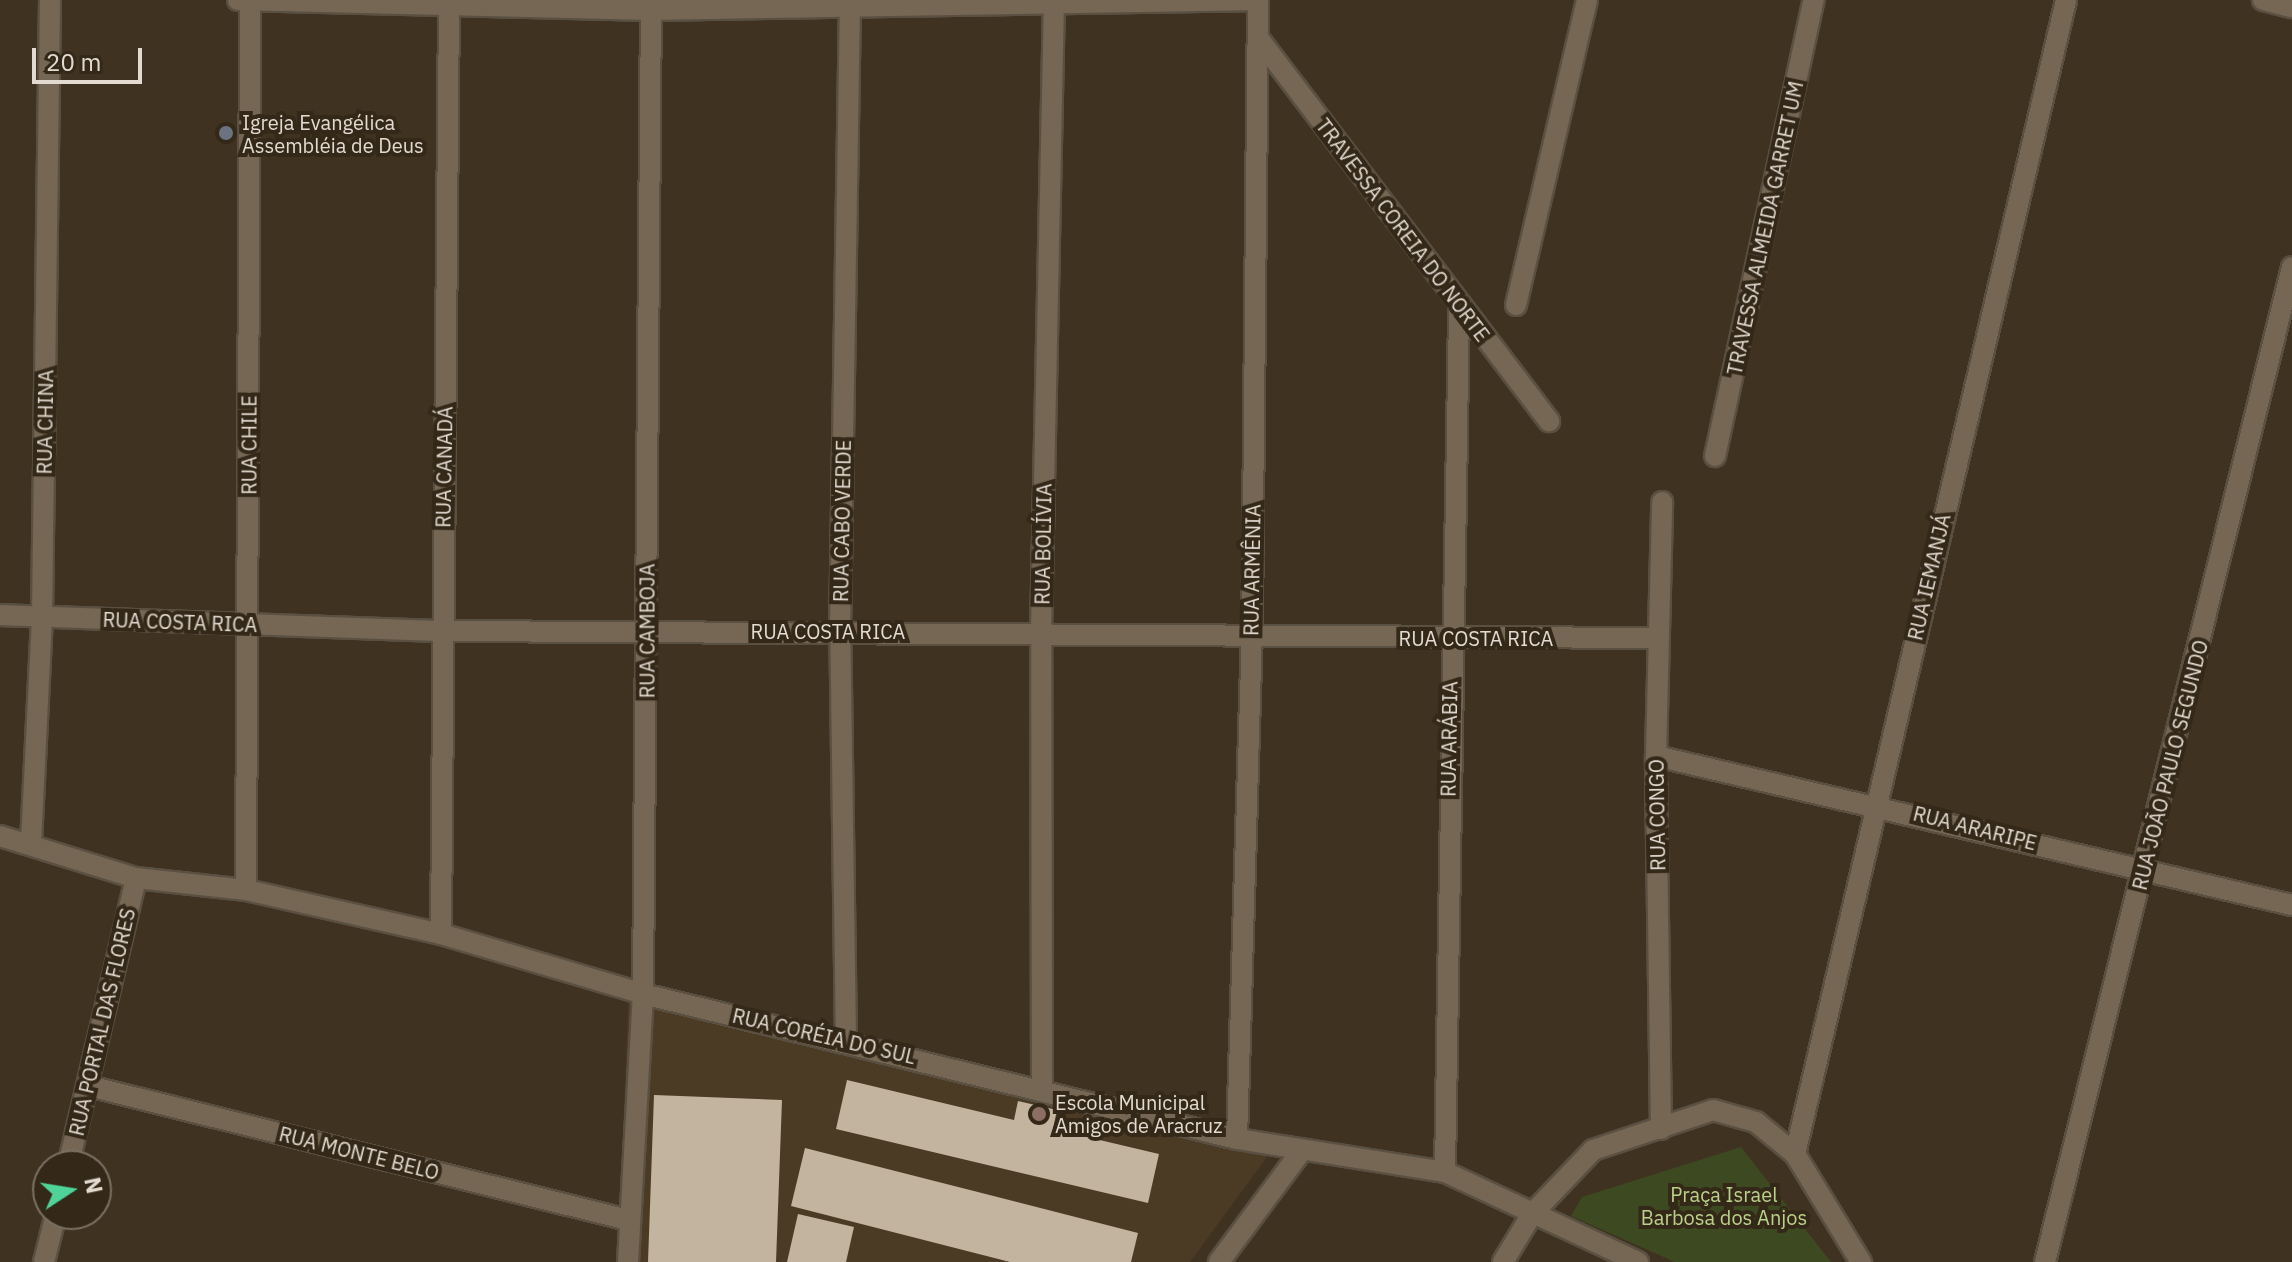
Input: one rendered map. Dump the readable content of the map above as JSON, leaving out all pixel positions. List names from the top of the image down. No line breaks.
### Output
{"streets":{"street":["TRAVESSA ALMEIDA GARRET UM","TRAVESSA COREIA DO NORTE","RUA CHINA","RUA CHILE","RUA CANADÁ","RUA CABO VERDE","RUA BOLÍVIA","RUA ARMÊNIA","RUA IEMANJÁ","RUA COSTA RICA","RUA CAMBOJA","RUA ARÁBIA","RUA JOÃO PAULO SEGUNDO","RUA CONGO","RUA ARARIPE","RUA PORTAL DAS FLORES","RUA CORÉIA DO SUL","RUA MONTE BELO"]},"crossings":[["TRAVESSA COREIA DO NORTE","RUA ARMÊNIA"],["TRAVESSA COREIA DO NORTE","RUA ARÁBIA"],["RUA CHINA","RUA COSTA RICA"],["RUA CHINA","RUA CORÉIA DO SUL"],["RUA CHILE","RUA COSTA RICA"],["RUA CHILE","RUA CORÉIA DO SUL"],["RUA CANADÁ","RUA COSTA RICA"],["RUA CANADÁ","RUA CORÉIA DO SUL"],["RUA CABO VERDE","RUA COSTA RICA"],["RUA CABO VERDE","RUA CORÉIA DO SUL"],["RUA BOLÍVIA","RUA COSTA RICA"],["RUA BOLÍVIA","RUA CORÉIA DO SUL"],["RUA ARMÊNIA","RUA COSTA RICA"],["RUA ARMÊNIA","RUA CORÉIA DO SUL"],["RUA IEMANJÁ","RUA ARARIPE"],["RUA COSTA RICA","RUA CAMBOJA"],["RUA COSTA RICA","RUA ARÁBIA"],["RUA COSTA RICA","RUA CONGO"],["RUA CAMBOJA","RUA CORÉIA DO SUL"],["RUA CAMBOJA","RUA MONTE BELO"],["RUA ARÁBIA","RUA CORÉIA DO SUL"],["RUA JOÃO PAULO SEGUNDO","RUA ARARIPE"],["RUA CONGO","RUA ARARIPE"],["RUA PORTAL DAS FLORES","RUA CORÉIA DO SUL"],["RUA PORTAL DAS FLORES","RUA MONTE BELO"]],"parks":["Praça Israel Barbosa dos Anjos"],"places":["Igreja Evangélica Assembléia de Deus","Escola Municipal Amigos de Aracruz"],"scale_bar":"20 m","north":"right"}
